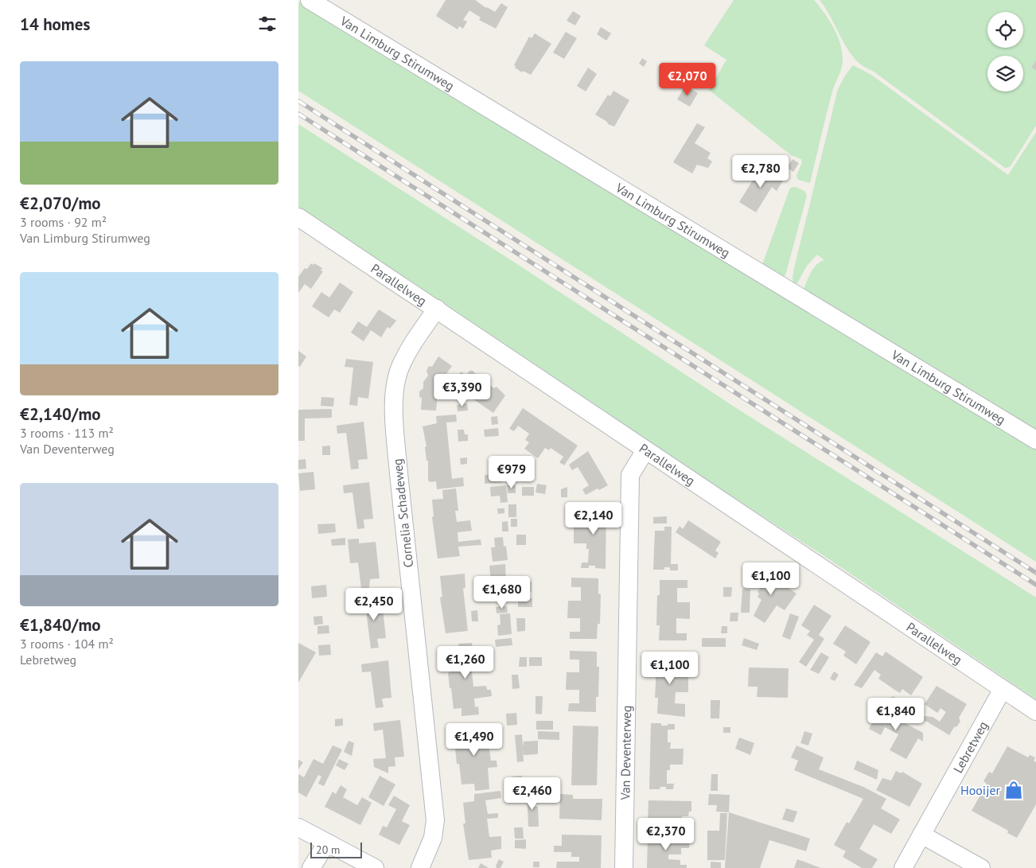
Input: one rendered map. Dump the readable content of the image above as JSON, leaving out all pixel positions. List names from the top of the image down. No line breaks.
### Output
{"streets":{"street":["Van Limburg Stirumweg","Parallelweg","Cornelia Schadeweg","Lebretweg","Van Deventerweg"]},"crossings":[["Parallelweg","Cornelia Schadeweg"],["Parallelweg","Lebretweg"],["Parallelweg","Van Deventerweg"]],"places":{"shop":["Hooijer"]},"scale_bar":"20 m","page":{"heading":"14 homes","list":[{"name":"€2,070/mo","note":"3 rooms · 92 m² · Van Limburg Stirumweg"},{"name":"€2,140/mo","note":"3 rooms · 113 m² · Van Deventerweg"},{"name":"€1,840/mo","note":"3 rooms · 104 m² · Lebretweg"}],"price":["€2,070","€2,780","€3,390","€979","€2,140","€1,100","€1,680","€2,450","€1,260","€1,100","€1,840","€1,490","€2,460","€2,370"],"scale":"20 m"}}
